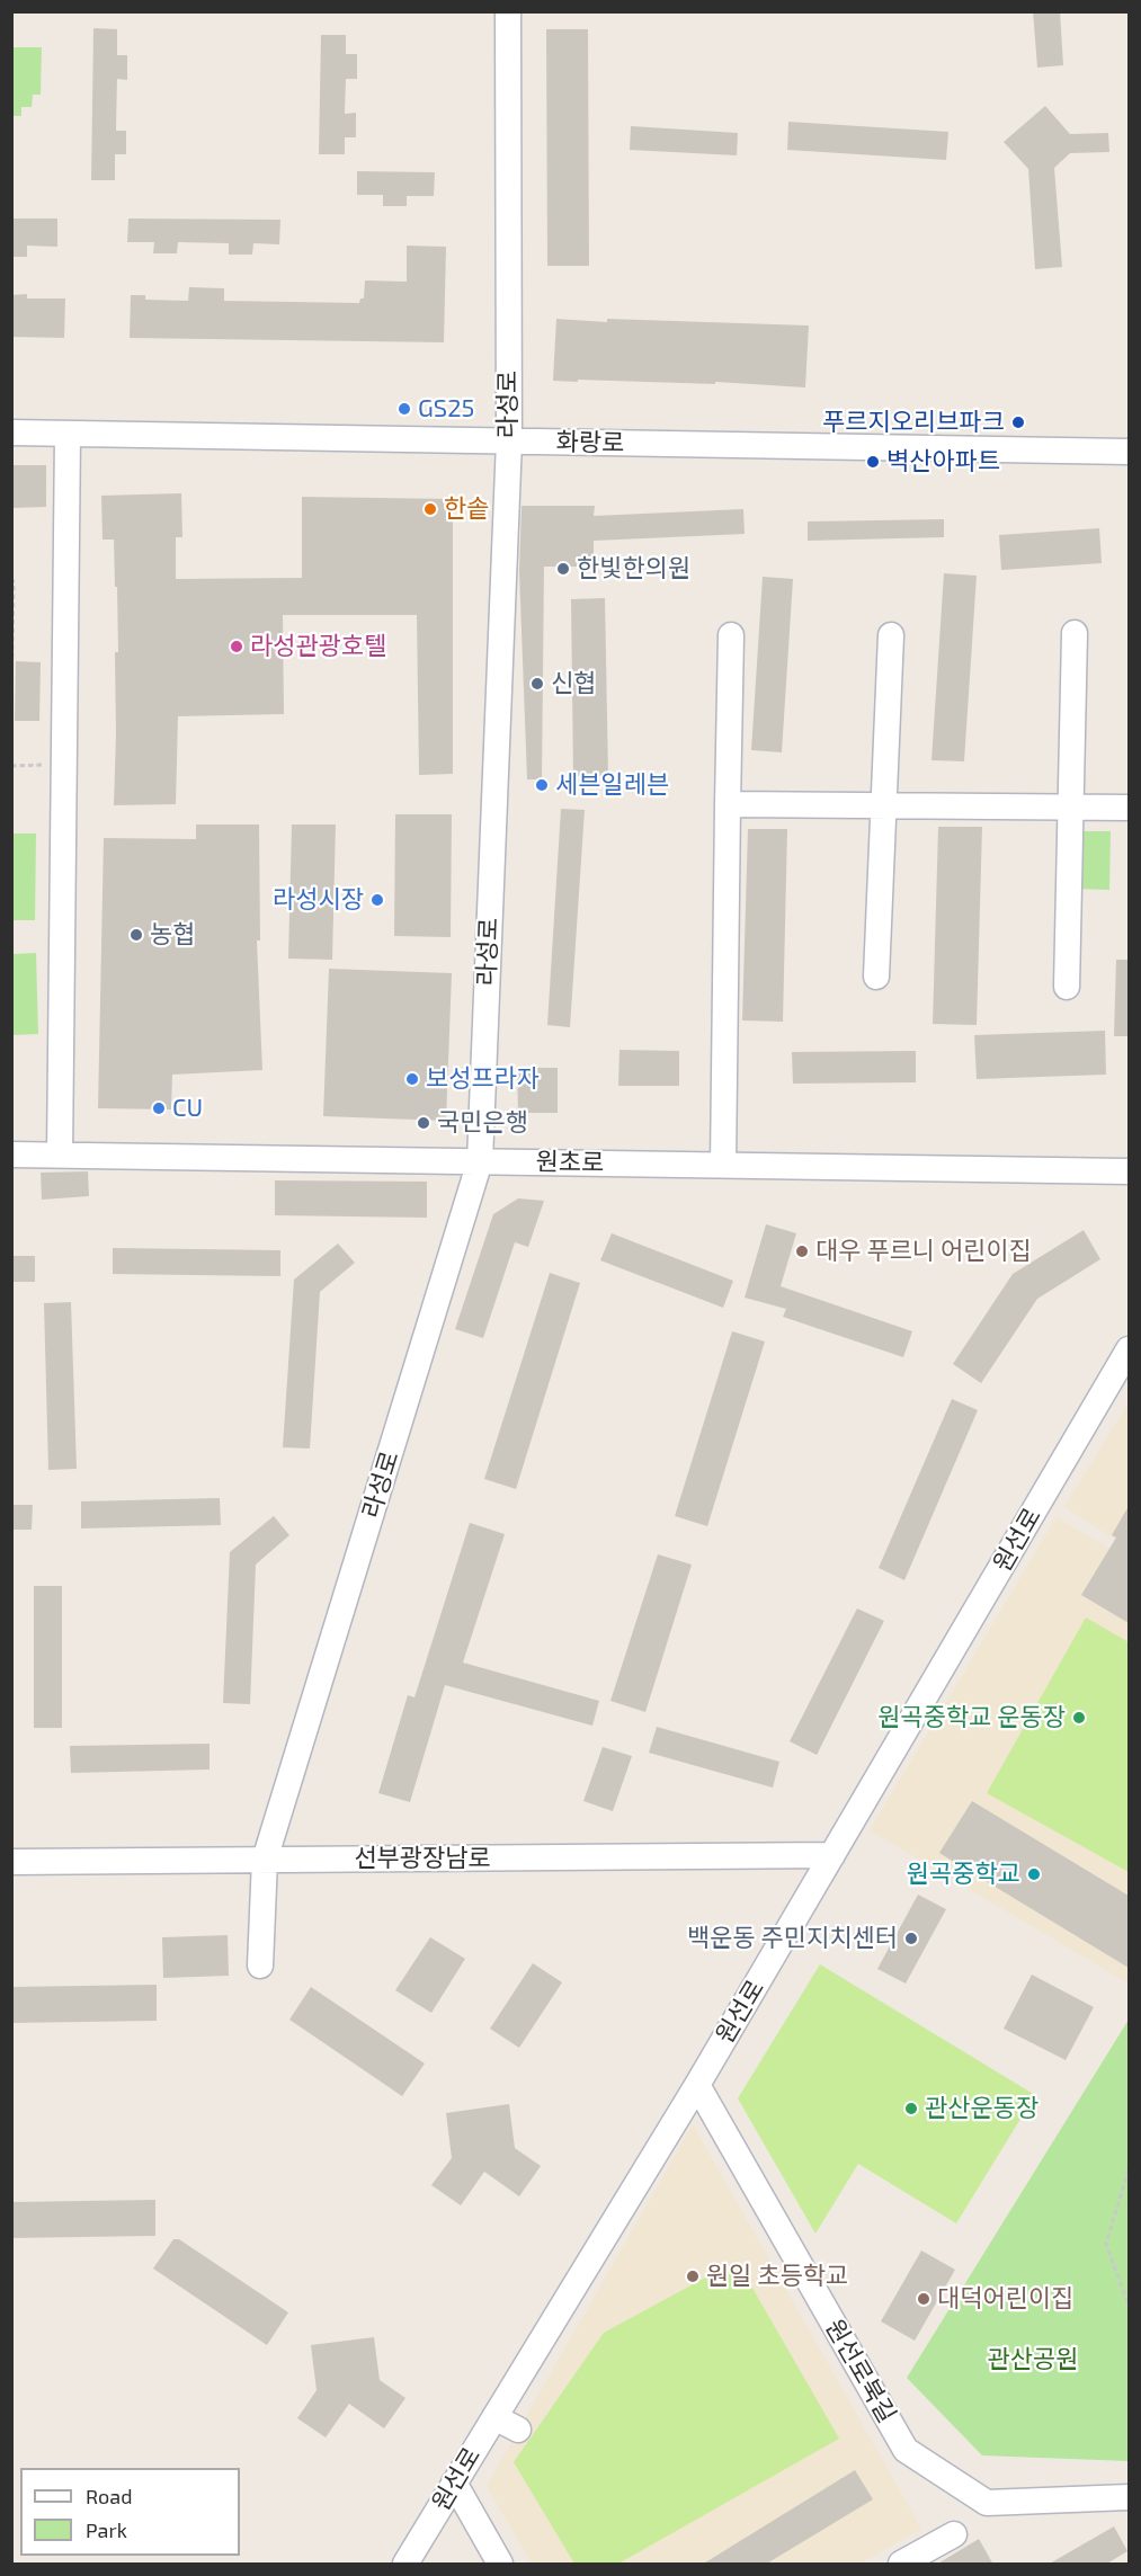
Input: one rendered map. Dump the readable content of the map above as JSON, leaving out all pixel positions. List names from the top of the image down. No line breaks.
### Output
{"streets":{"street":["라성로","화랑로","원초로","원선로","선부광장남로","원선로북길"]},"crossings":[["라성로","화랑로"],["라성로","원초로"],["라성로","선부광장남로"],["원선로","선부광장남로"],["원선로","원선로북길"]],"parks":["관산공원"],"places":["GS25","푸르지오리브파크","벽산아파트","한솥","한빛한의원","라성관광호텔","신협","세븐일레븐","라성시장","농협","보성프라자","CU","국민은행","대우 푸르니 어린이집","원곡중학교 운동장","원곡중학교","백운동 주민지치센터","관산운동장","원일 초등학교","대덕어린이집"],"legend":["Road","Park"]}
